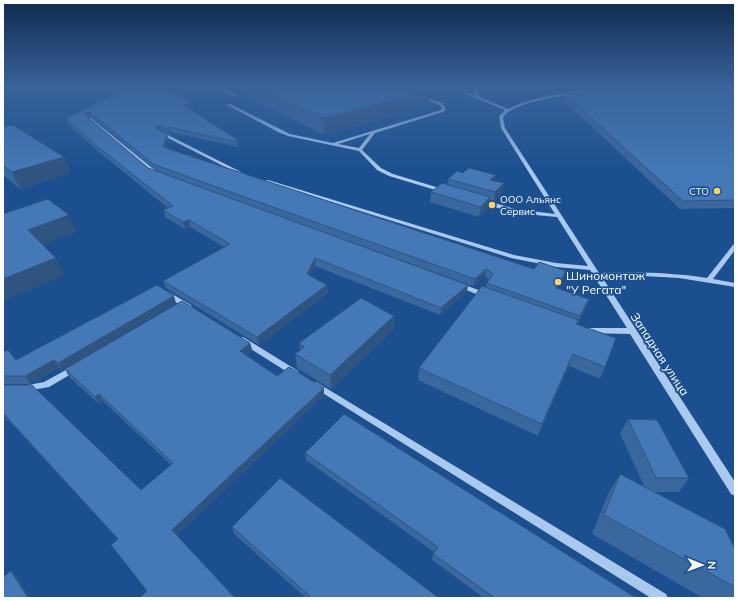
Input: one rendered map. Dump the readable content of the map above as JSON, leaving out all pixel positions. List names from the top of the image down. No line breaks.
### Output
{"streets":{"street":["Западная улица"]},"places":["СТО","ООО Альянс Сервис","Шиномонтаж \"У Регата\""],"north":"right"}
